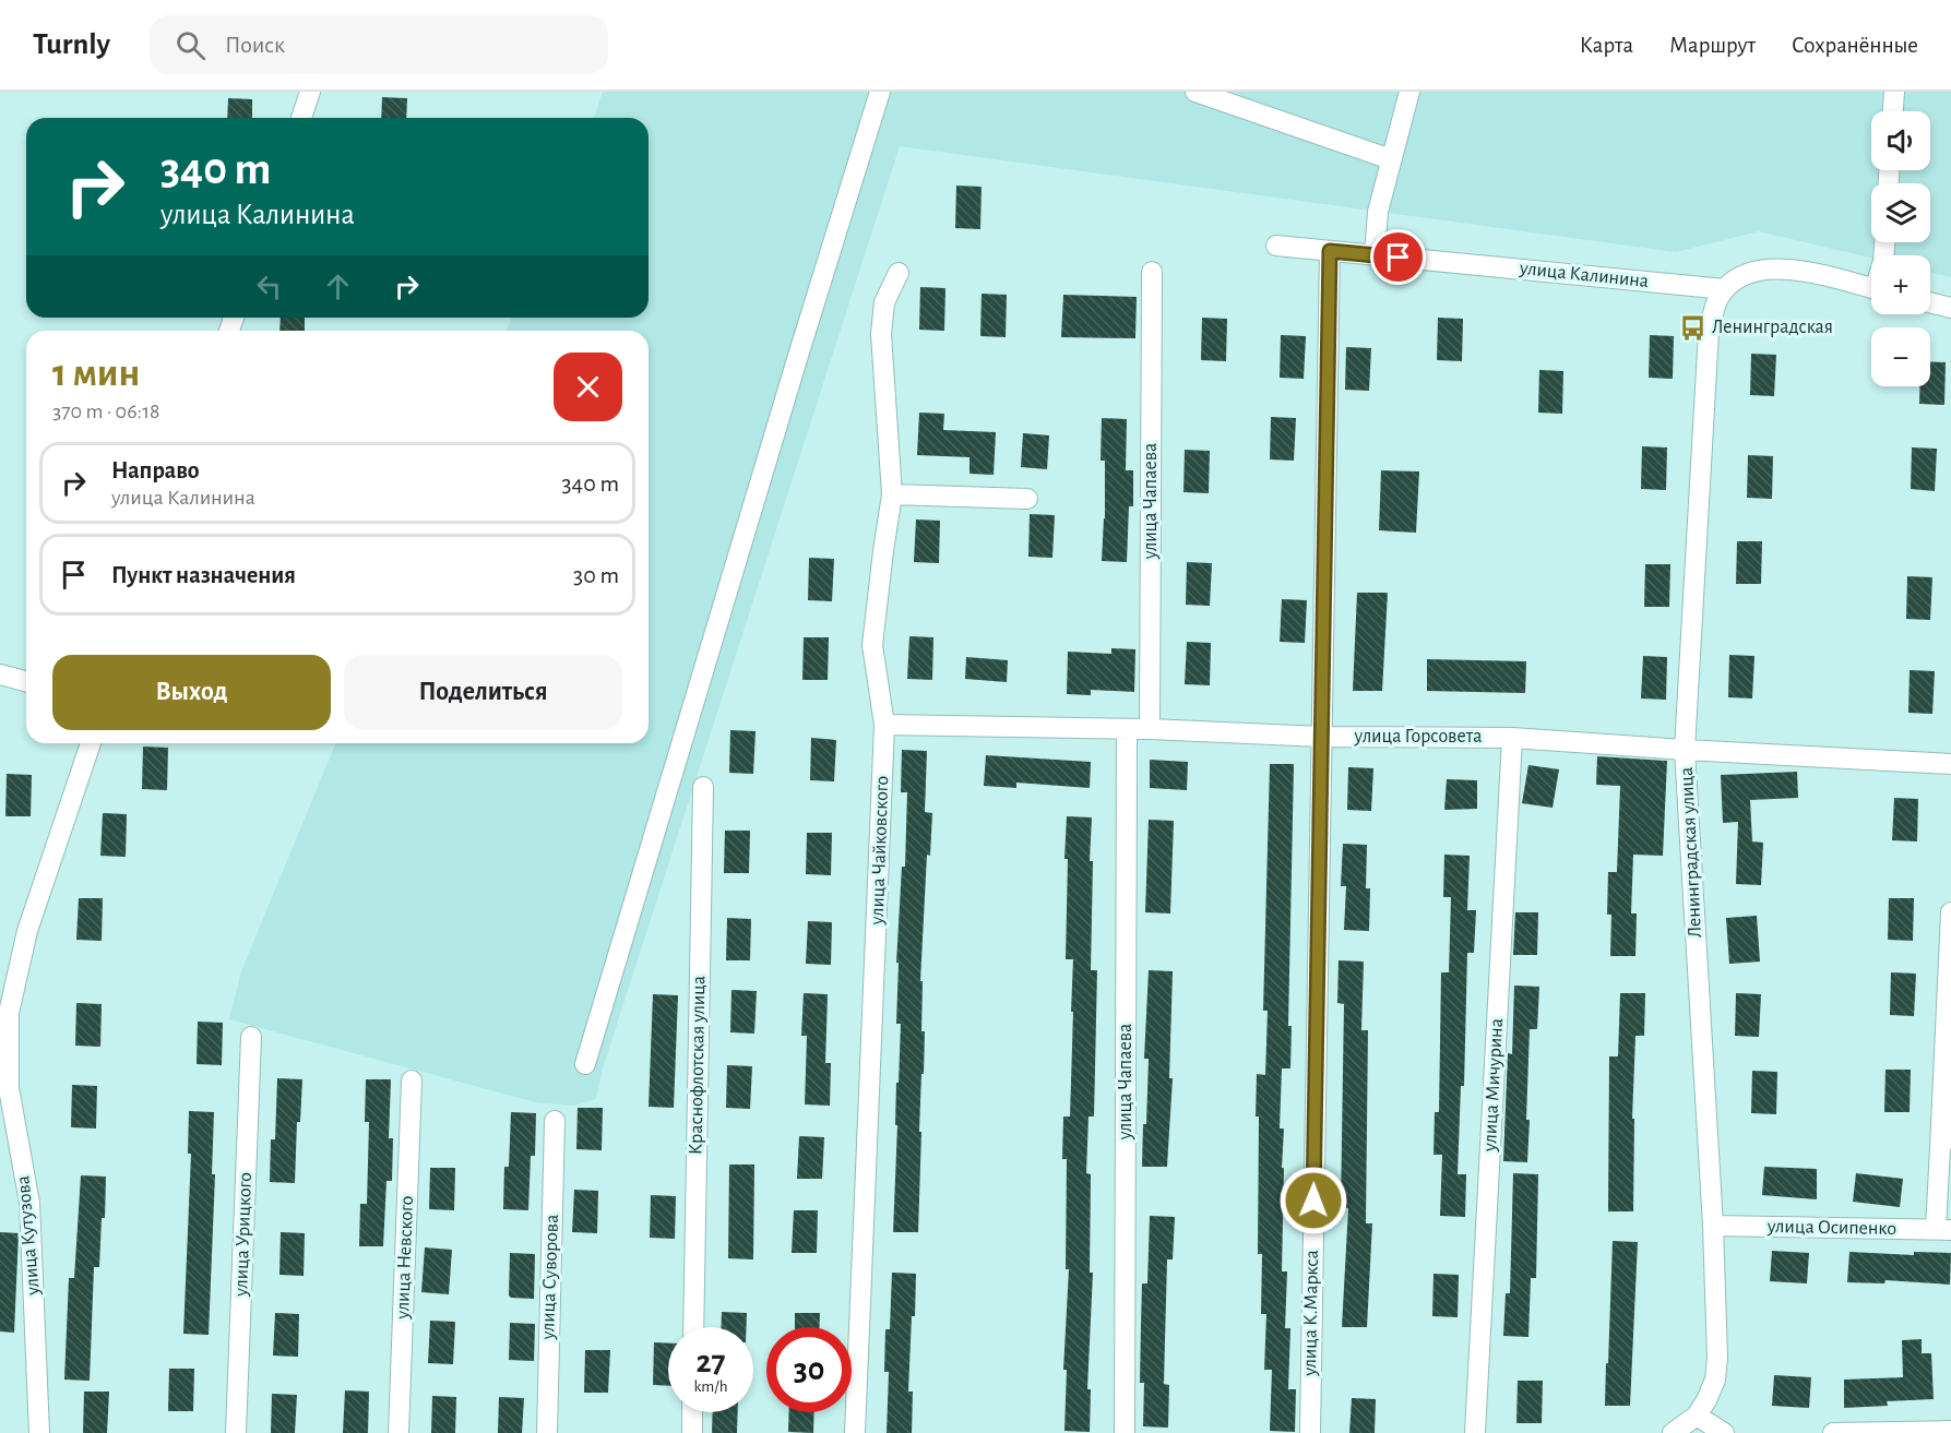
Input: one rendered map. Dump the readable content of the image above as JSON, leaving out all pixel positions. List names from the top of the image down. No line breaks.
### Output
{"streets":{"street":["улица Калинина","улица Чапаева","улица Горсовета","улица Чайковского","Ленинградская улица","Краснофлотская улица","улица Мичурина","улица Осипенко","улица Урицкого","улица Кутузова","улица Невского","улица Суворова","улица К.Маркса"]},"crossings":[["улица Калинина","Ленинградская улица"],["улица Калинина","улица К.Маркса"],["улица Чапаева","улица Горсовета"],["улица Горсовета","улица Чайковского"],["улица Горсовета","Ленинградская улица"],["улица Горсовета","улица Мичурина"],["улица Горсовета","улица К.Маркса"],["Ленинградская улица","улица Осипенко"]],"places":{"bus stop":["Ленинградская"]},"page":{"header":"Turnly","search":"Поиск","nav":["Карта","Маршрут","Сохранённые"],"map_buttons":["+","−"],"turn":["340 m","улица Калинина"],"heading":["1 мин","370 m · 06:18"],"list":[{"name":"Направо","note":"улица Калинина","value":"340 m"},{"name":"Пункт назначения","value":"30 m"}],"buttons":["Выход","Поделиться"],"speed":"27 km/h","limit":"30"}}
